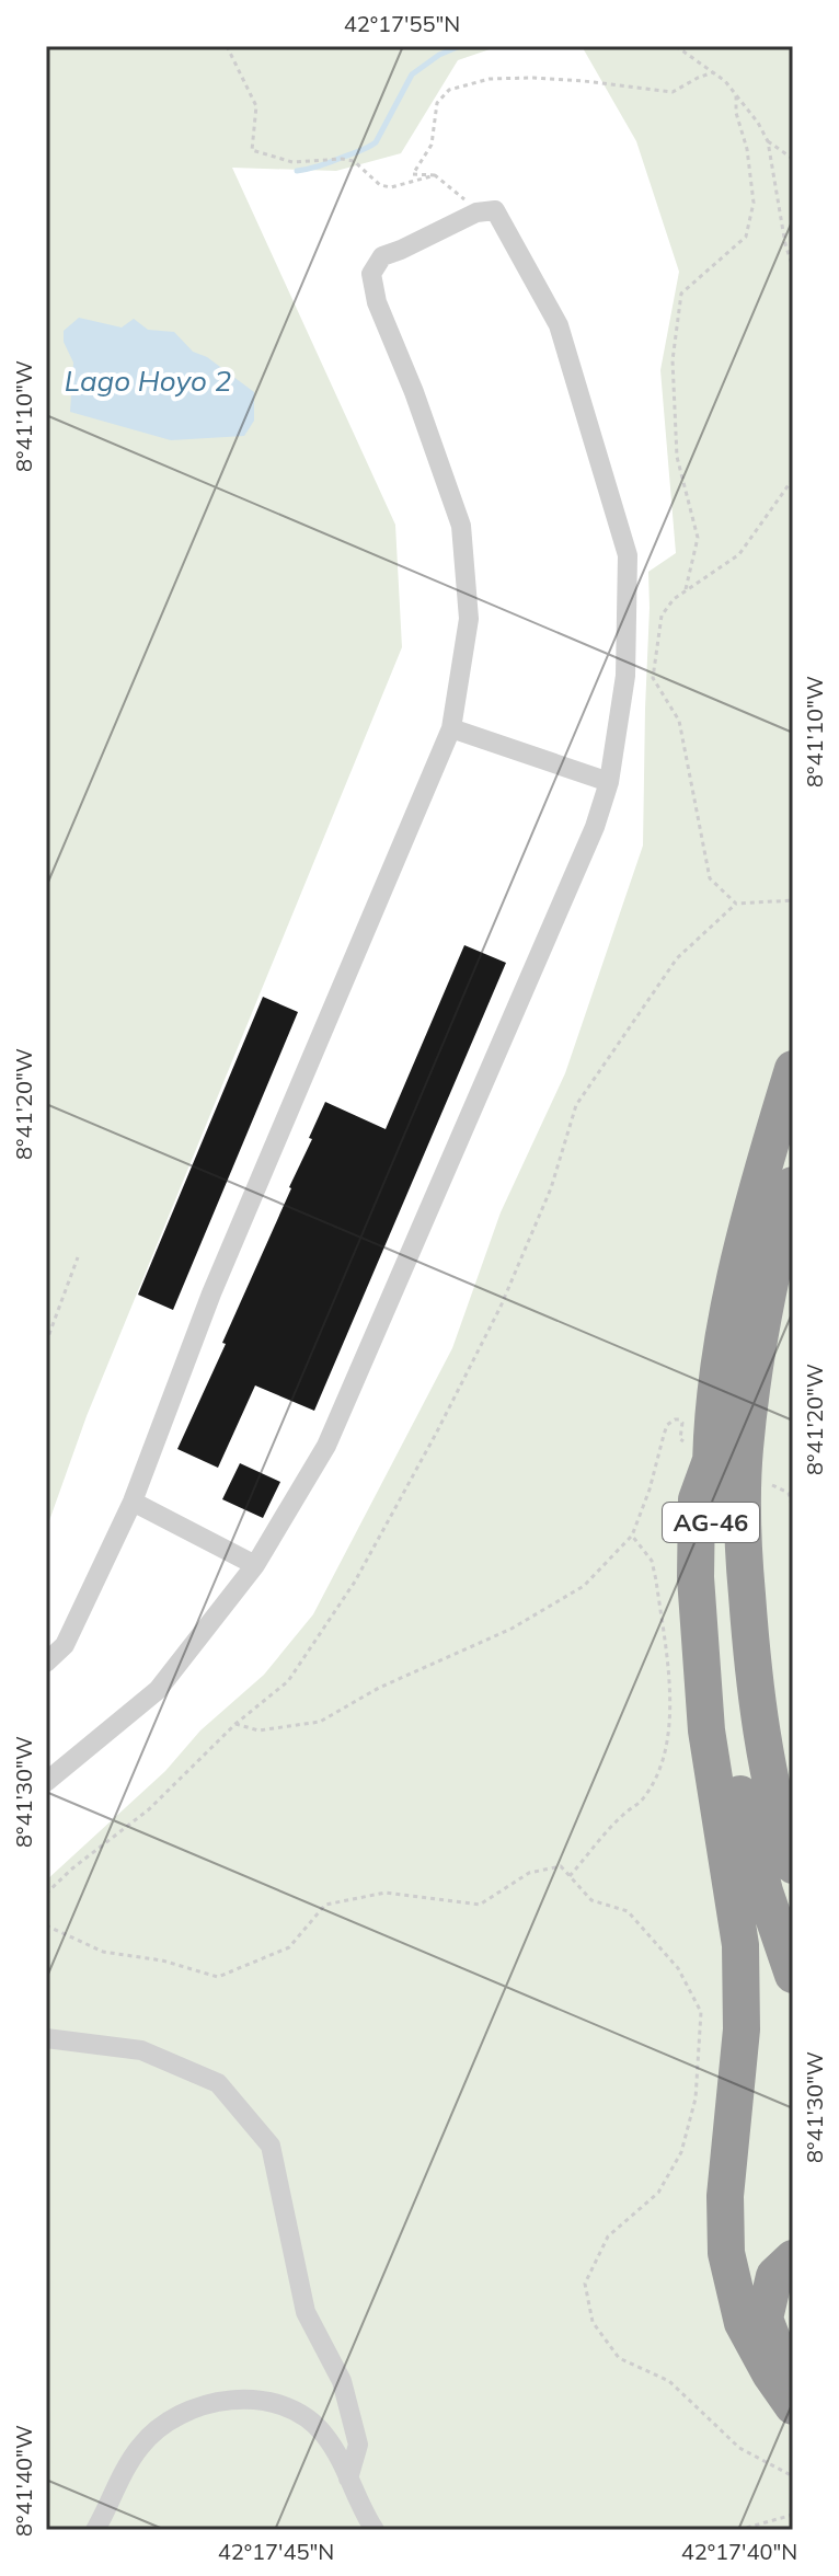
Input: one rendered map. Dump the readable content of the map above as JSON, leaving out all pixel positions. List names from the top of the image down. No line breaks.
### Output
{"streets":{"highway":["AG-46"]},"water":["Lago Hoyo 2"],"coordinates":["42°17'55\"N","8°41'10\"W","8°41'20\"W","8°41'30\"W","8°41'40\"W","42°17'45\"N","42°17'40\"N"]}
